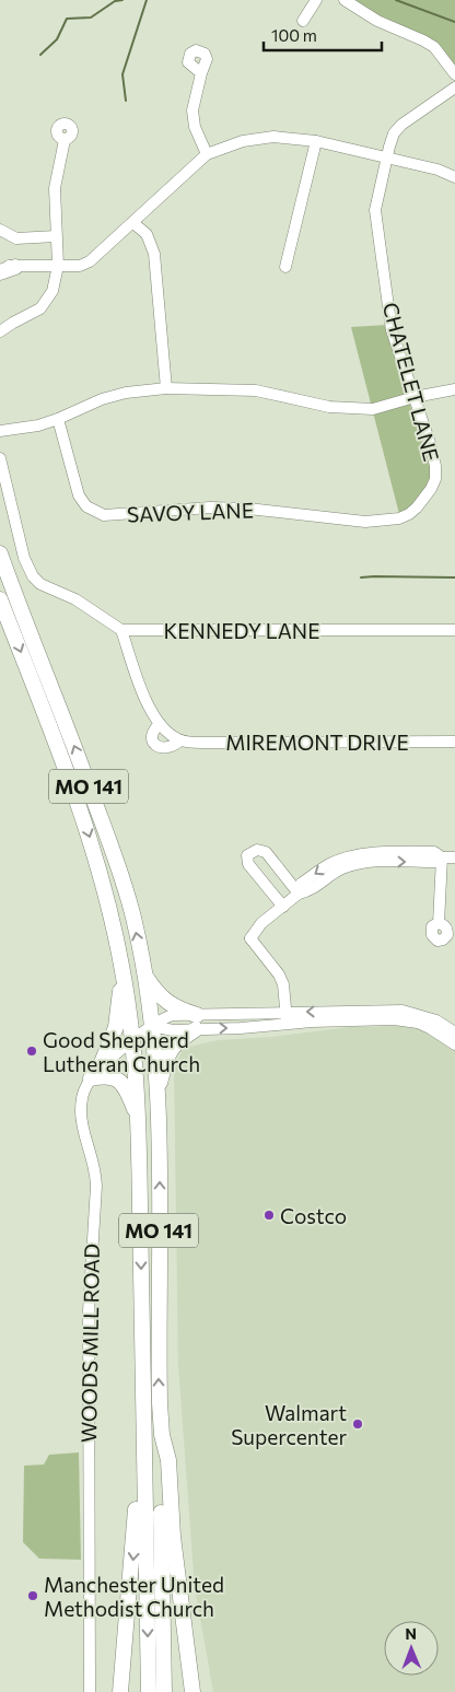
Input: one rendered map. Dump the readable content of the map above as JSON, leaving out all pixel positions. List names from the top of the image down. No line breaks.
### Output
{"streets":{"highway":["MO 141"],"street":["CHATELET LANE","SAVOY LANE","KENNEDY LANE","MIREMONT DRIVE","WOODS MILL ROAD"]},"crossings":[["CHATELET LANE","SAVOY LANE"]],"places":["Good Shepherd Lutheran Church","Costco","Walmart Supercenter","Manchester United Methodist Church"],"scale_bar":"100 m","north":"top"}
